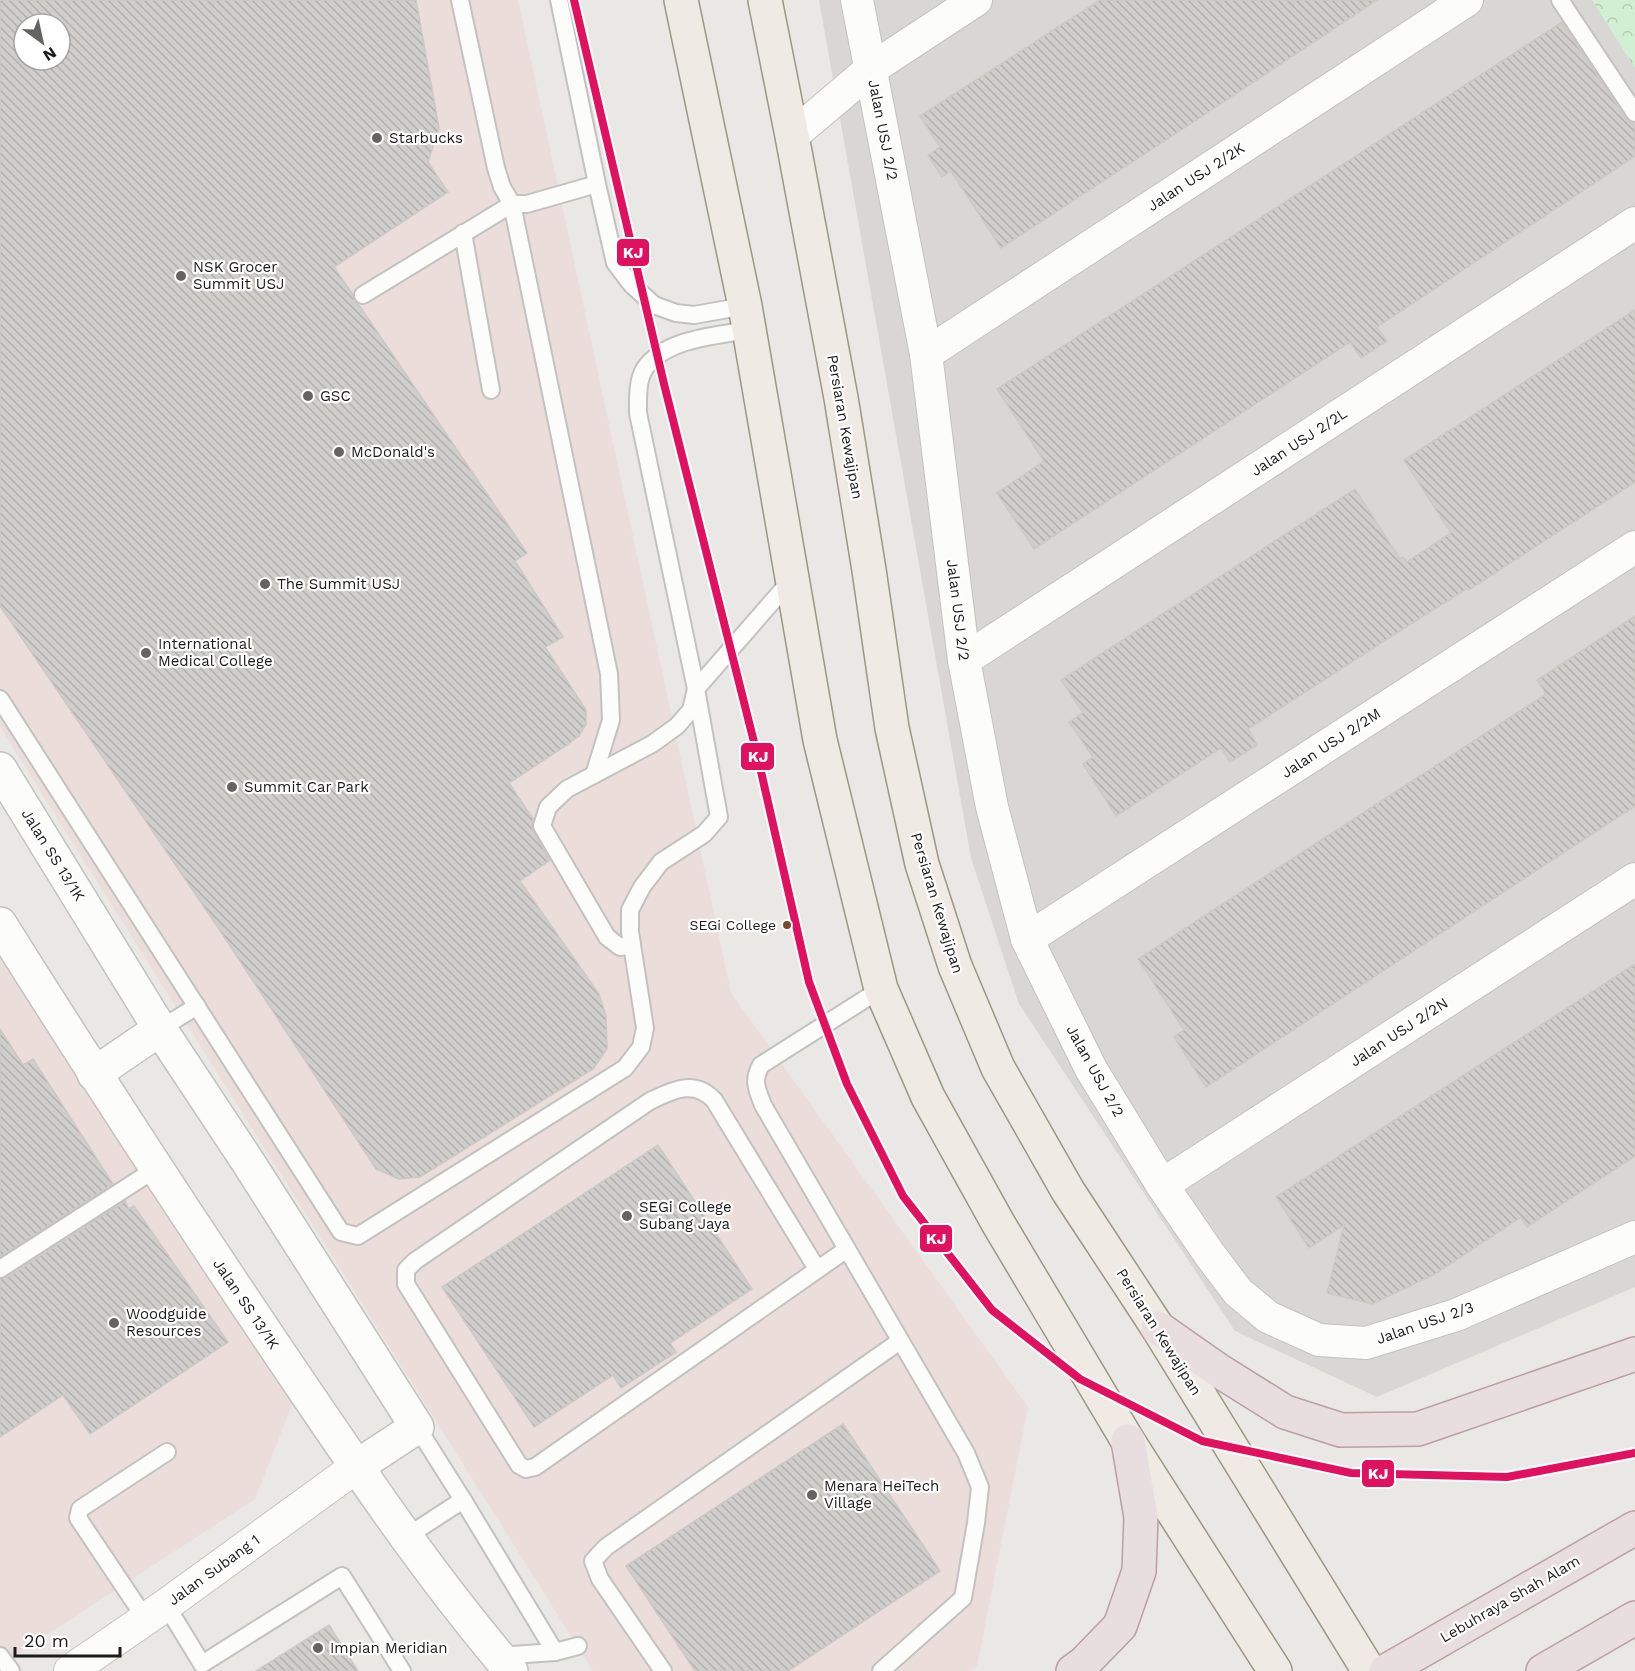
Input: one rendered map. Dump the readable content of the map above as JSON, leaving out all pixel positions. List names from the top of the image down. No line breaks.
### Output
{"streets":{"highway":["Lebuhraya Shah Alam"],"main road":["Persiaran Kewajipan"],"street":["Jalan USJ 2/2","Jalan USJ 2/2K","Jalan USJ 2/2L","Jalan USJ 2/2M","Jalan SS 13/1K","Jalan USJ 2/2N","Jalan USJ 2/3","Jalan Subang 1"]},"crossings":[["Jalan USJ 2/2","Jalan USJ 2/2K"],["Jalan USJ 2/2","Jalan USJ 2/2L"],["Jalan USJ 2/2","Jalan USJ 2/2M"],["Jalan USJ 2/2","Jalan USJ 2/2N"],["Jalan USJ 2/2","Jalan USJ 2/3"],["Jalan SS 13/1K","Jalan Subang 1"],["Jalan USJ 2/2N","Jalan USJ 2/3"]],"places":["Starbucks","NSK Grocer Summit USJ","GSC","McDonald's","The Summit USJ","International Medical College","Summit Car Park","SEGi College","SEGi College Subang Jaya","Woodguide Resources","Menara HeiTech Village","Impian Meridian"],"lines":["transit line KJ"],"scale_bar":"20 m","north":"bottom right"}
